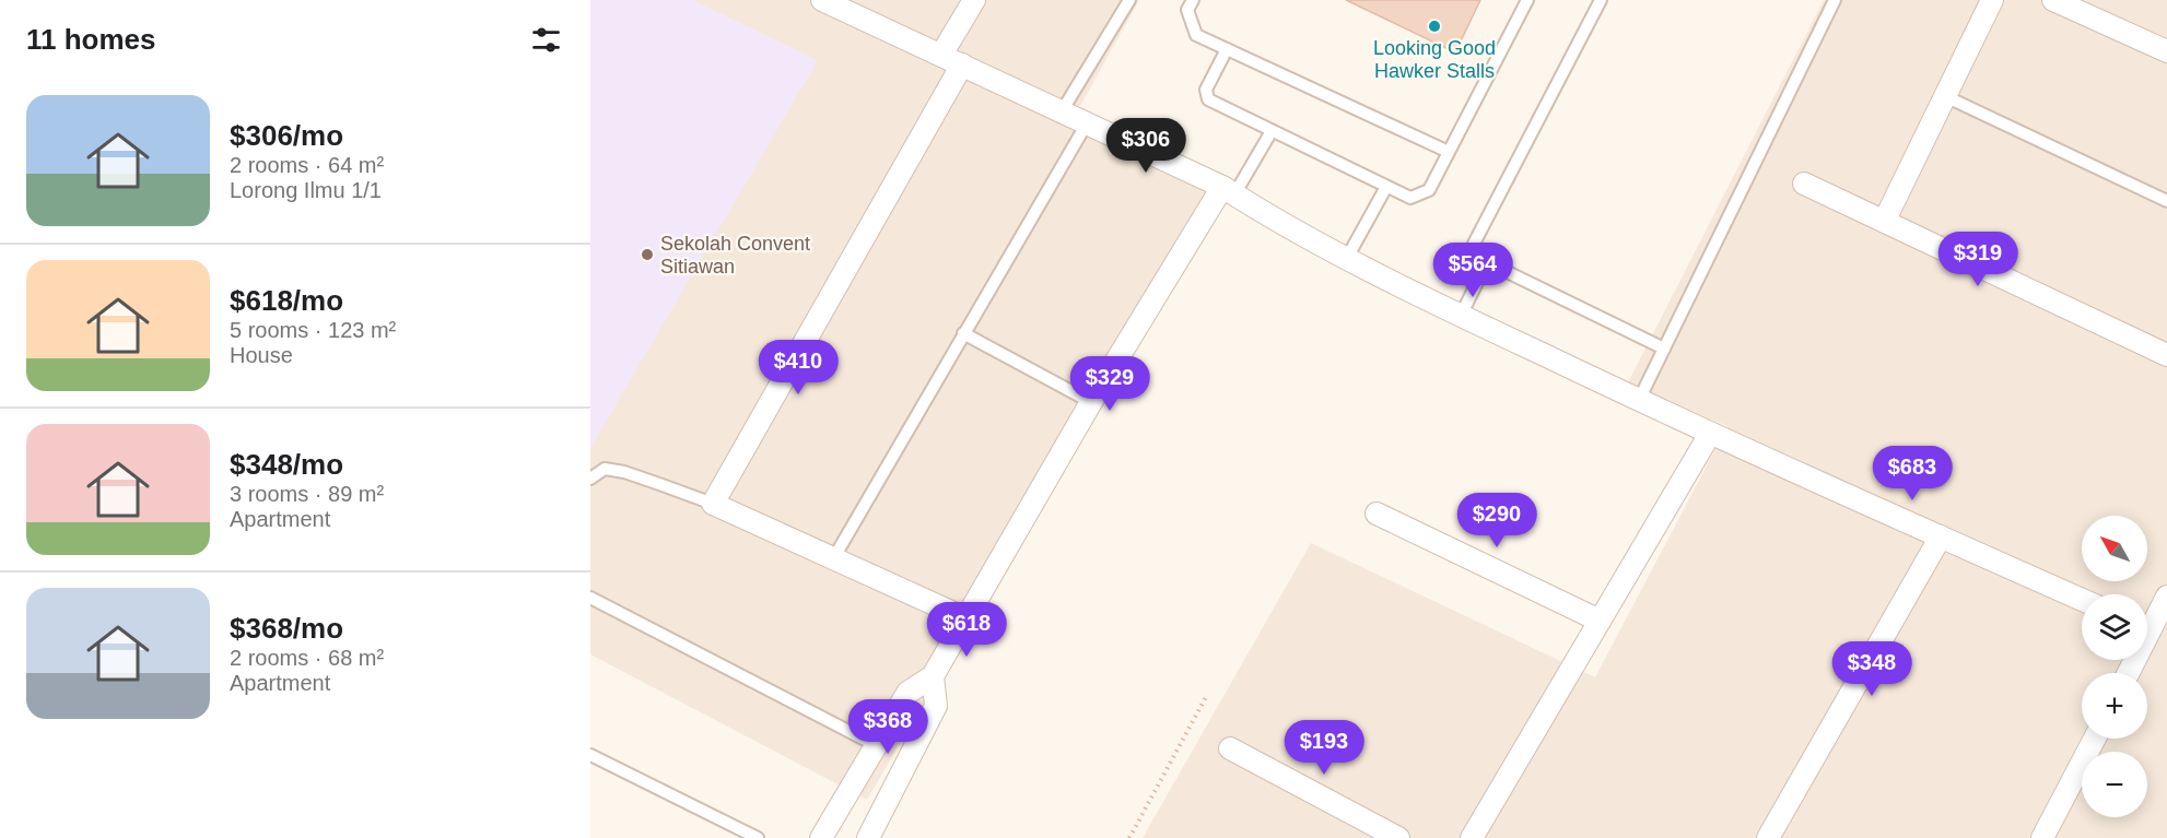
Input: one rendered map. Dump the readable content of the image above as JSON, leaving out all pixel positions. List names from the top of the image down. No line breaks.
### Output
{"places":["Looking Good Hawker Stalls","Sekolah Convent Sitiawan"],"north":"top left","page":{"heading":"11 homes","list":[{"name":"$306/mo","note":"2 rooms · 64 m² · Lorong Ilmu 1/1"},{"name":"$618/mo","note":"5 rooms · 123 m² · House"},{"name":"$348/mo","note":"3 rooms · 89 m² · Apartment"},{"name":"$368/mo","note":"2 rooms · 68 m² · Apartment"}],"price":["$306","$319","$564","$410","$329","$683","$290","$618","$348","$368","$193"],"map_buttons":["+","−"]}}
